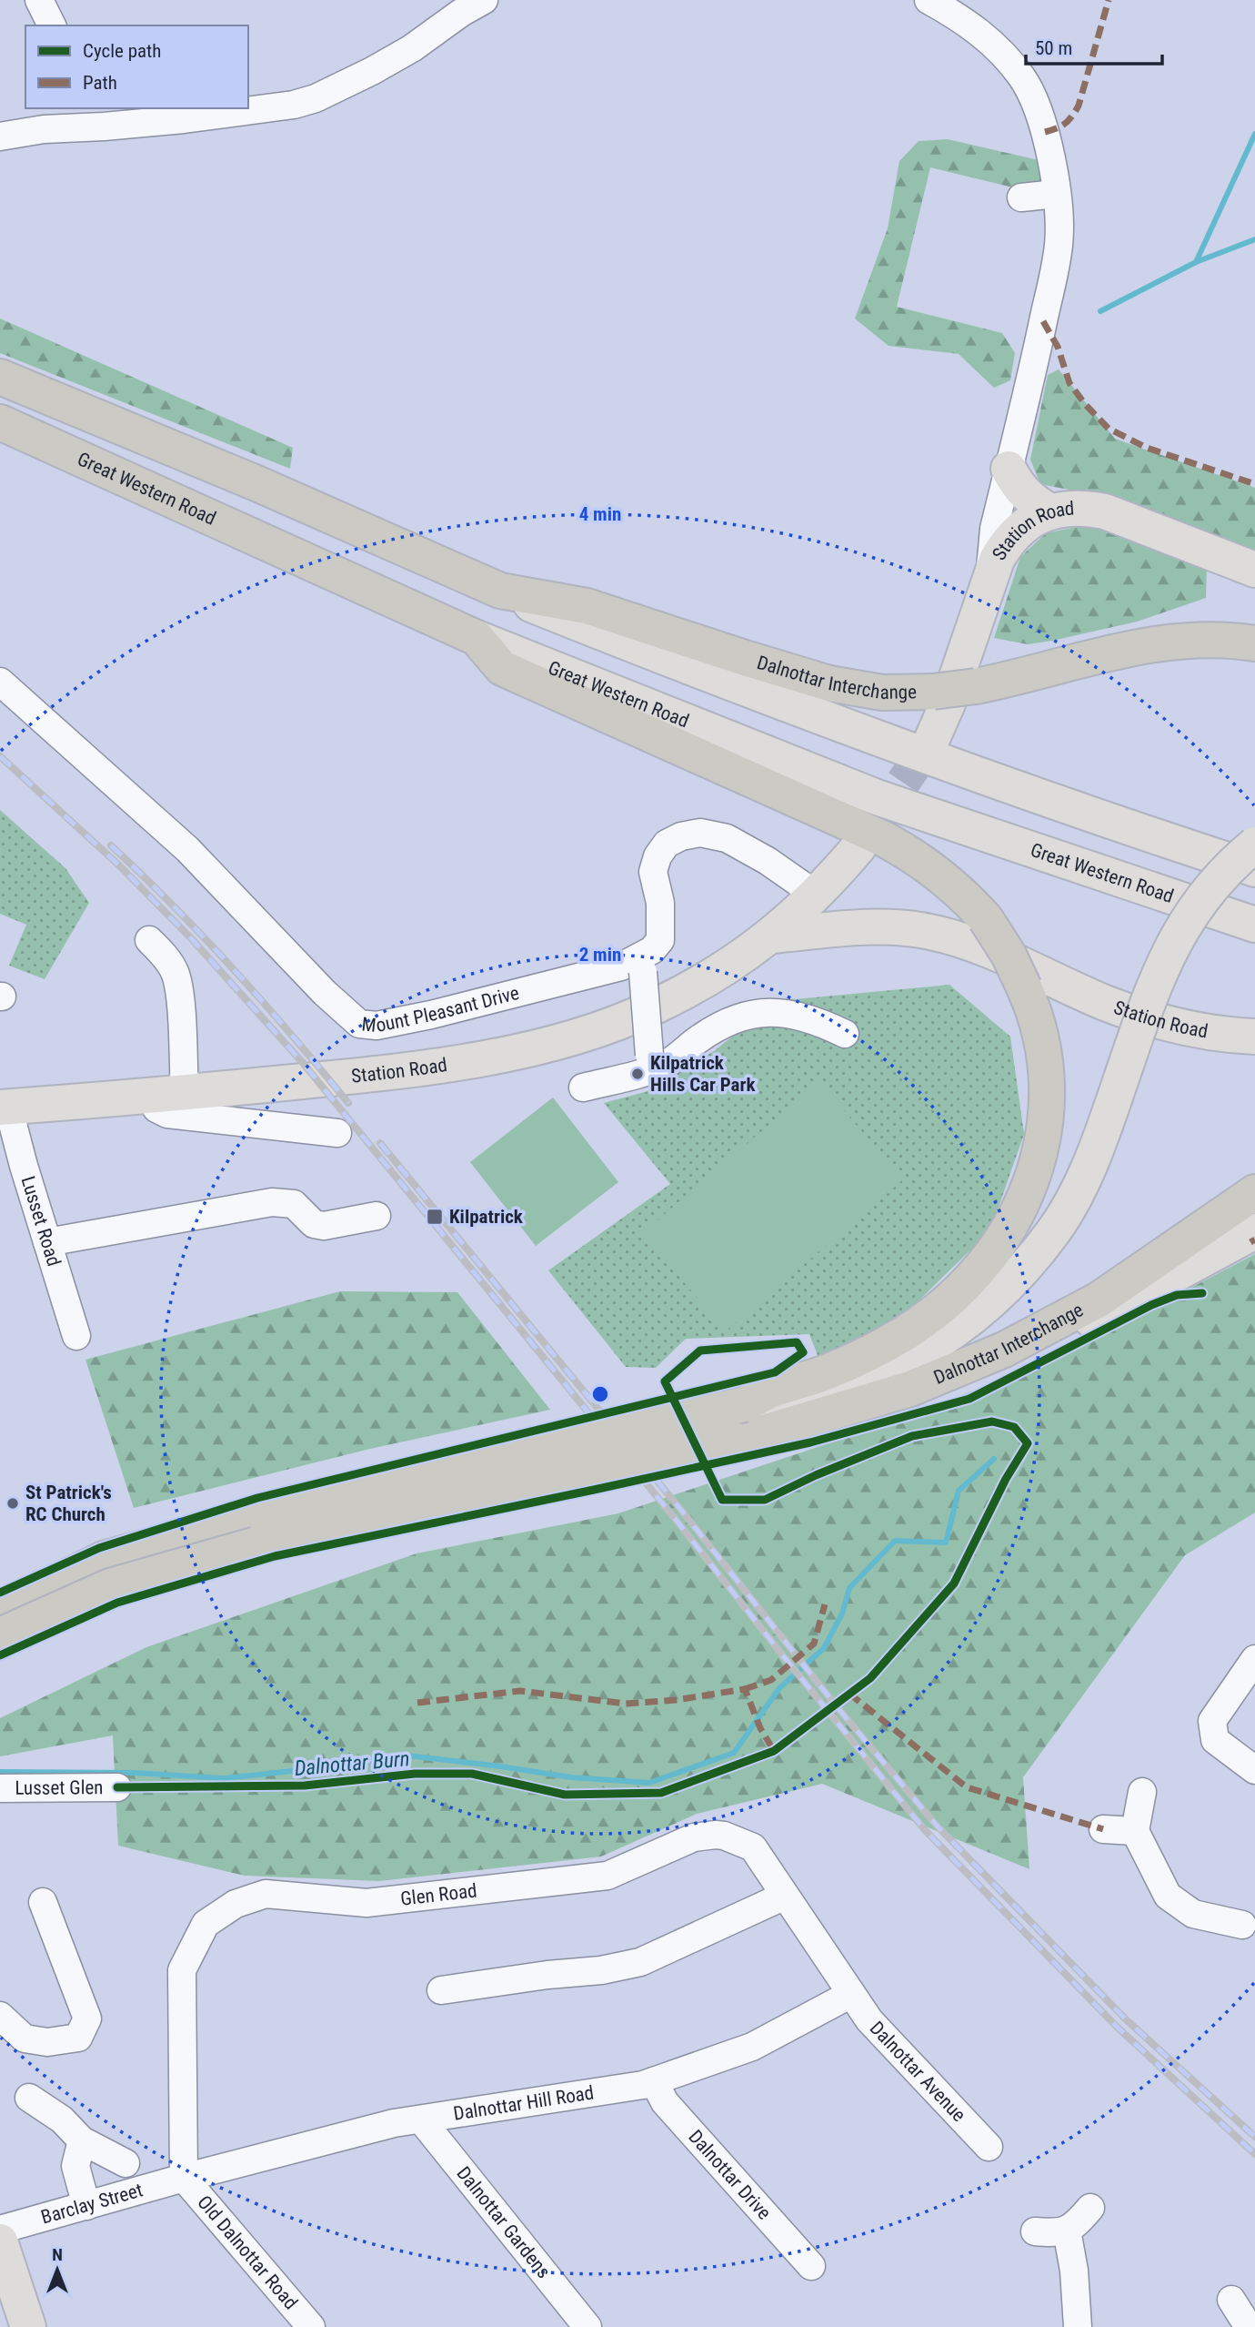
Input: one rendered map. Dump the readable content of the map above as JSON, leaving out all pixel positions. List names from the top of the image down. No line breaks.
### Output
{"streets":{"highway":["Great Western Road","Dalnottar Interchange"],"main road":["Station Road"],"street":["Mount Pleasant Drive","Lusset Road","Lusset Glen","Glen Road","Dalnottar Avenue","Dalnottar Hill Road","Dalnottar Drive","Barclay Street","Dalnottar Gardens","Old Dalnottar Road"]},"crossings":[["Station Road","Mount Pleasant Drive"],["Station Road","Lusset Road"],["Glen Road","Dalnottar Avenue"],["Glen Road","Dalnottar Hill Road"],["Glen Road","Barclay Street"],["Glen Road","Old Dalnottar Road"],["Dalnottar Avenue","Dalnottar Hill Road"],["Dalnottar Hill Road","Dalnottar Drive"],["Dalnottar Hill Road","Barclay Street"],["Dalnottar Hill Road","Dalnottar Gardens"],["Dalnottar Hill Road","Old Dalnottar Road"],["Barclay Street","Old Dalnottar Road"]],"water":["Dalnottar Burn"],"places":{"other":["Kilpatrick Hills Car Park","St Patrick's RC Church"],"transit":["Kilpatrick"]},"legend":["Cycle path","Path"],"scale_bar":"50 m","north":"top","rings":["4 min","2 min"]}
